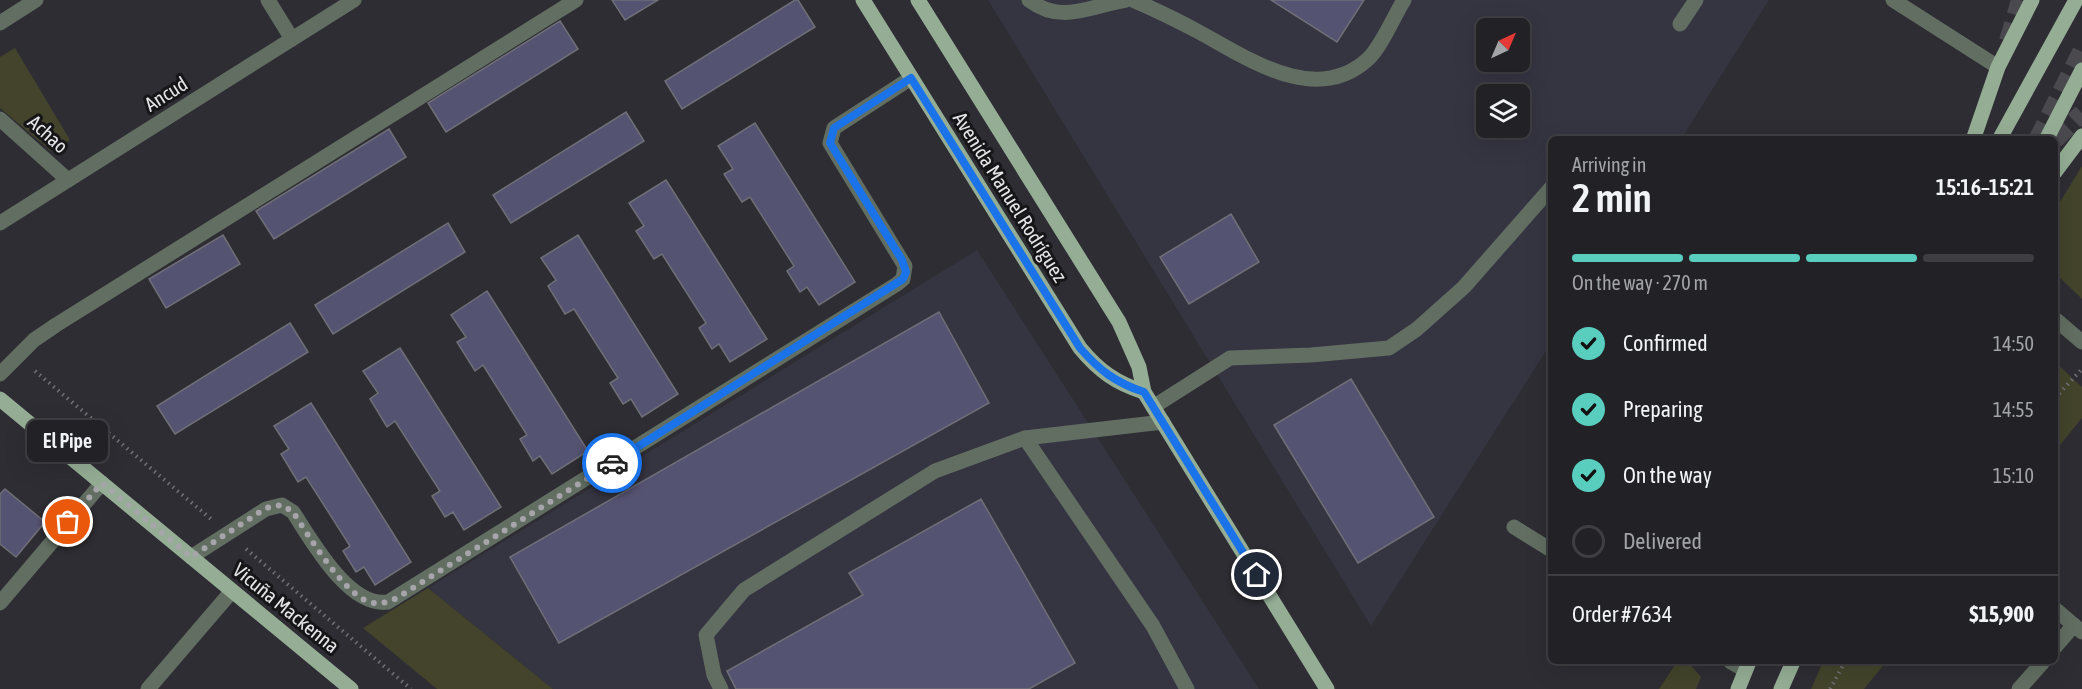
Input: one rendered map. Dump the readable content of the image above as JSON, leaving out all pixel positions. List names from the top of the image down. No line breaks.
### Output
{"streets":{"main road":["Avenida Manuel Rodríguez","Vicuña Mackenna"],"street":["Ancud","Achao"]},"crossings":[["Ancud","Achao"]],"places":["El Pipe"],"north":"top right","page":{"heading":["2 min","Arriving in","15:16–15:21"],"panel":["Order #7634","$15,900"],"bar":"On the way · 270 m","list":[["Confirmed","14:50"],["Preparing","14:55"],["On the way","15:10"],"Delivered"],"bubble":"El Pipe"}}
